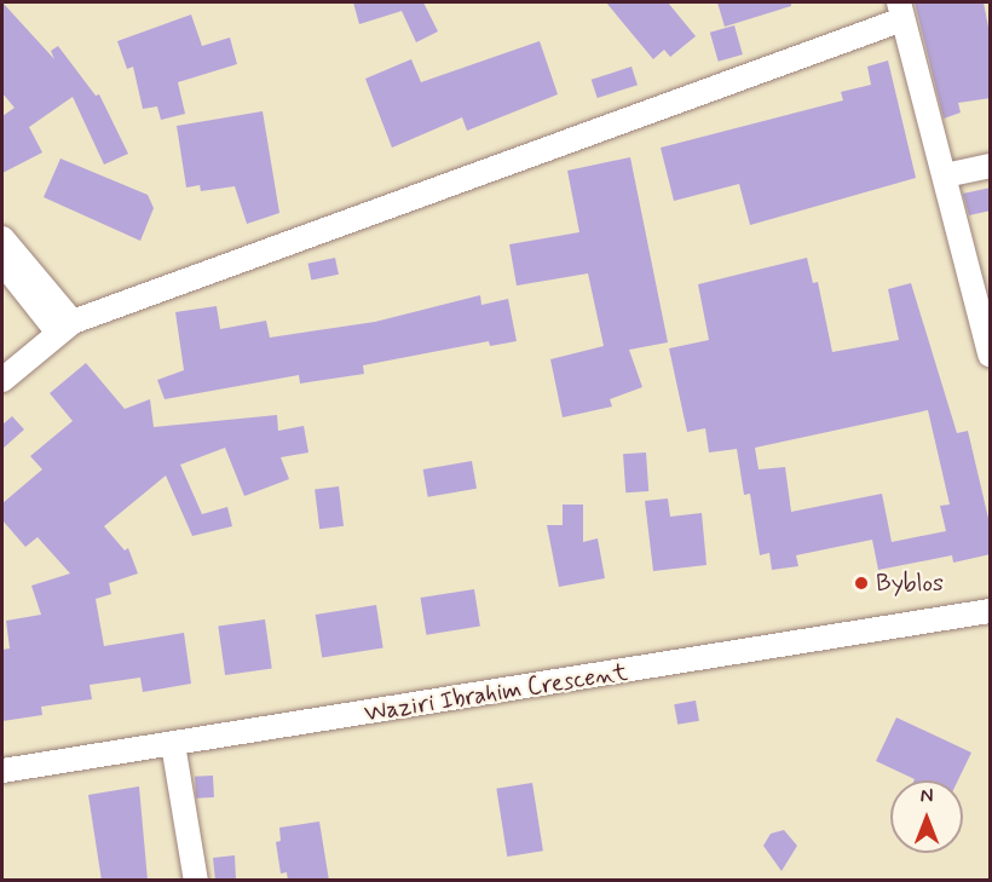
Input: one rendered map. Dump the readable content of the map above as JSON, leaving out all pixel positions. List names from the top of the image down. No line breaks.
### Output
{"streets":{"street":["Waziri Ibrahim Crescent"]},"places":["Byblos"],"north":"top"}
